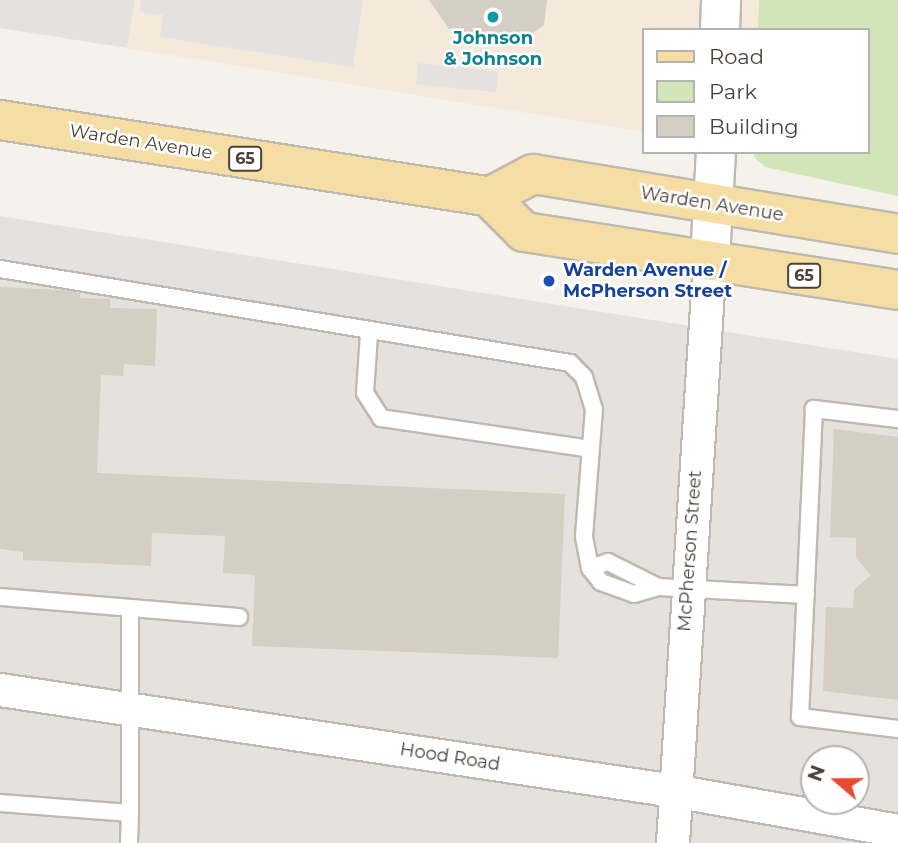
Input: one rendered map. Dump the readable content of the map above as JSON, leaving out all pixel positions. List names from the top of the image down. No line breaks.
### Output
{"streets":{"main road":["Warden Avenue","65"],"street":["McPherson Street","Hood Road"]},"crossings":[["Warden Avenue","65"],["65","McPherson Street"],["McPherson Street","Hood Road"]],"places":["Johnson & Johnson","Warden Avenue / McPherson Street"],"legend":["Road","Park","Building"],"north":"left"}
